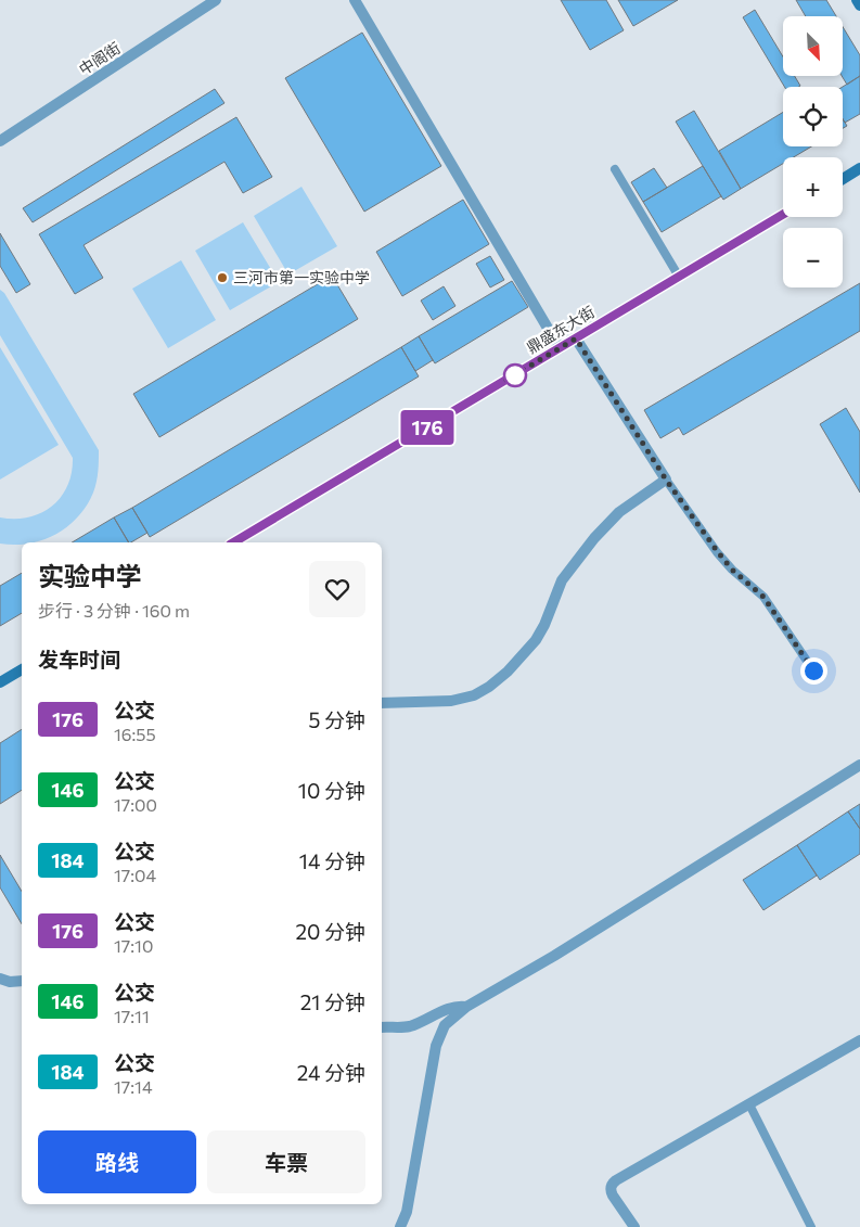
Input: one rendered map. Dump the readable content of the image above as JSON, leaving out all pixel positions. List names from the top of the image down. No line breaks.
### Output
{"streets":{"main road":["鼎盛东大街"],"street":["中阁街"]},"places":["三河市第一实验中学"],"lines":["bus line 176"],"north":"bottom right","page":{"on_map":"176","map_buttons":["+","−"],"heading":[["实验中学","步行 · 3 分钟 · 160 m"],"发车时间"],"list":[{"mark":"176","name":"公交","note":"16:55","value":"5 分钟"},{"mark":"146","name":"公交","note":"17:00","value":"10 分钟"},{"mark":"184","name":"公交","note":"17:04","value":"14 分钟"},{"mark":"176","name":"公交","note":"17:10","value":"20 分钟"},{"mark":"146","name":"公交","note":"17:11","value":"21 分钟"},{"mark":"184","name":"公交","note":"17:14","value":"24 分钟"}],"buttons":["路线","车票"]}}
